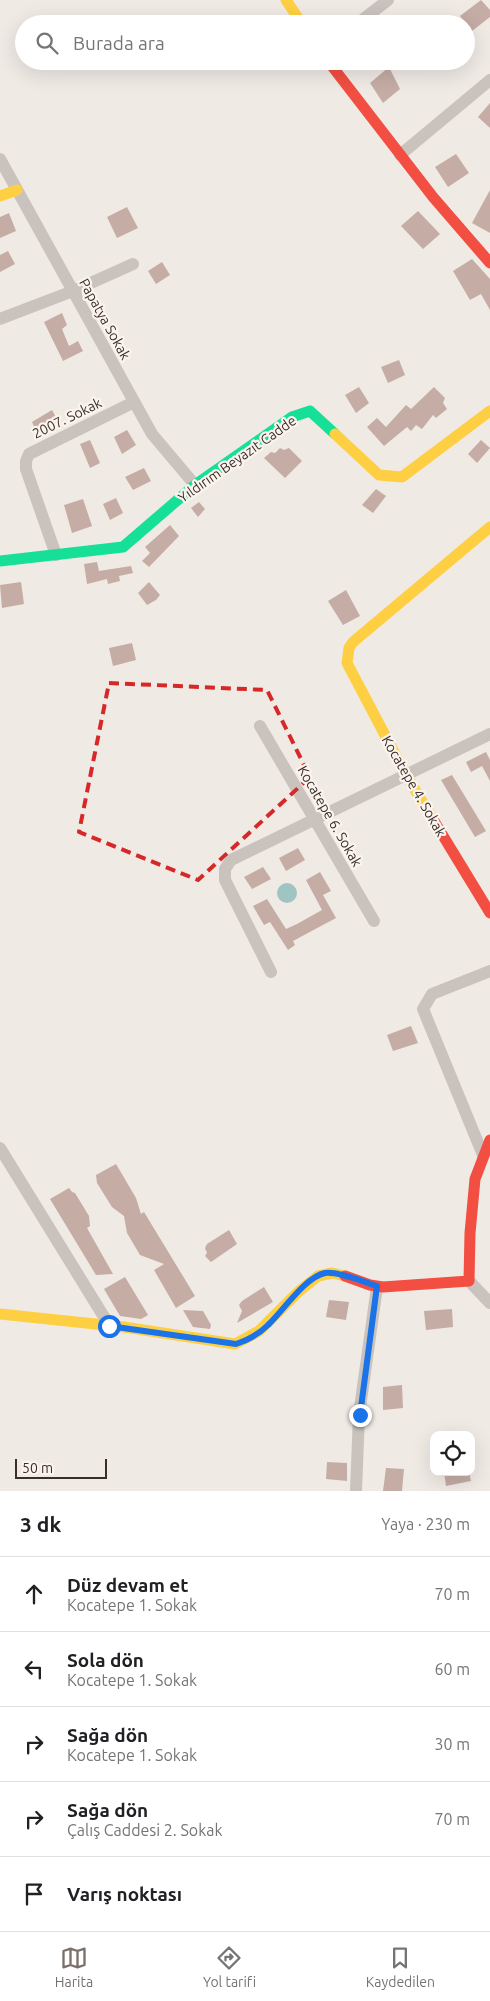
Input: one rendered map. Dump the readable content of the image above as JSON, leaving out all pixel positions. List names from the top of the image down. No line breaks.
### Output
{"streets":{"street":["Papatya Sokak","2007. Sokak","Yıldırım Beyazıt Cadde","Kocatepe 4. Sokak","Kocatepe 6. Sokak"]},"crossings":[["Papatya Sokak","2007. Sokak"],["Papatya Sokak","Yıldırım Beyazıt Cadde"],["2007. Sokak","Yıldırım Beyazıt Cadde"]],"scale_bar":"50 m","page":{"search":"Burada ara","scale":"50 m","heading":["3 dk","Yaya · 230 m"],"list":[["Düz devam et","Kocatepe 1. Sokak","70 m"],["Sola dön","Kocatepe 1. Sokak","60 m"],["Sağa dön","Kocatepe 1. Sokak","30 m"],["Sağa dön","Çalış Caddesi 2. Sokak","70 m"],"Varış noktası"],"nav":["Harita","Yol tarifi","Kaydedilen"]}}
